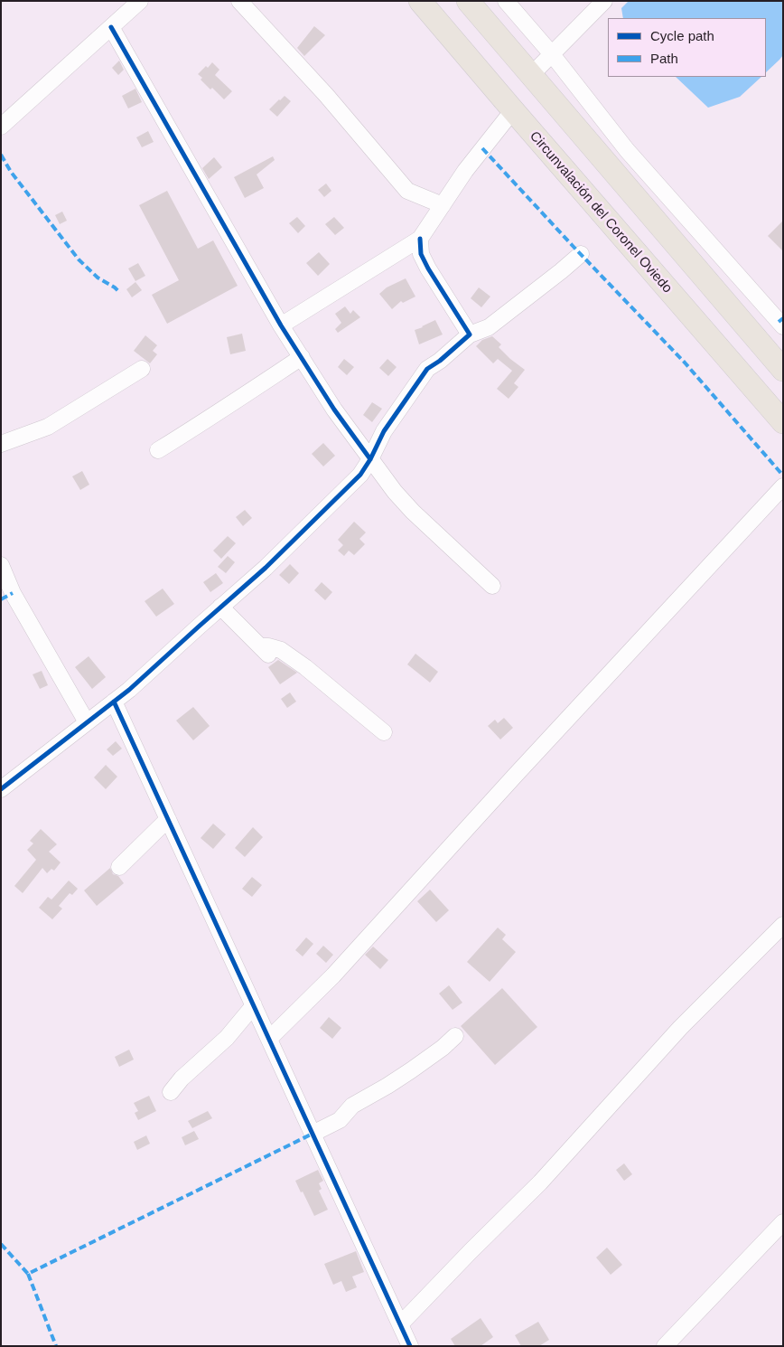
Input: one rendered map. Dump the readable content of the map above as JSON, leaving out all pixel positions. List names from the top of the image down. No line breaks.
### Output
{"streets":{"highway":["Circunvalación del Coronel Oviedo"]},"legend":["Cycle path","Path"]}
